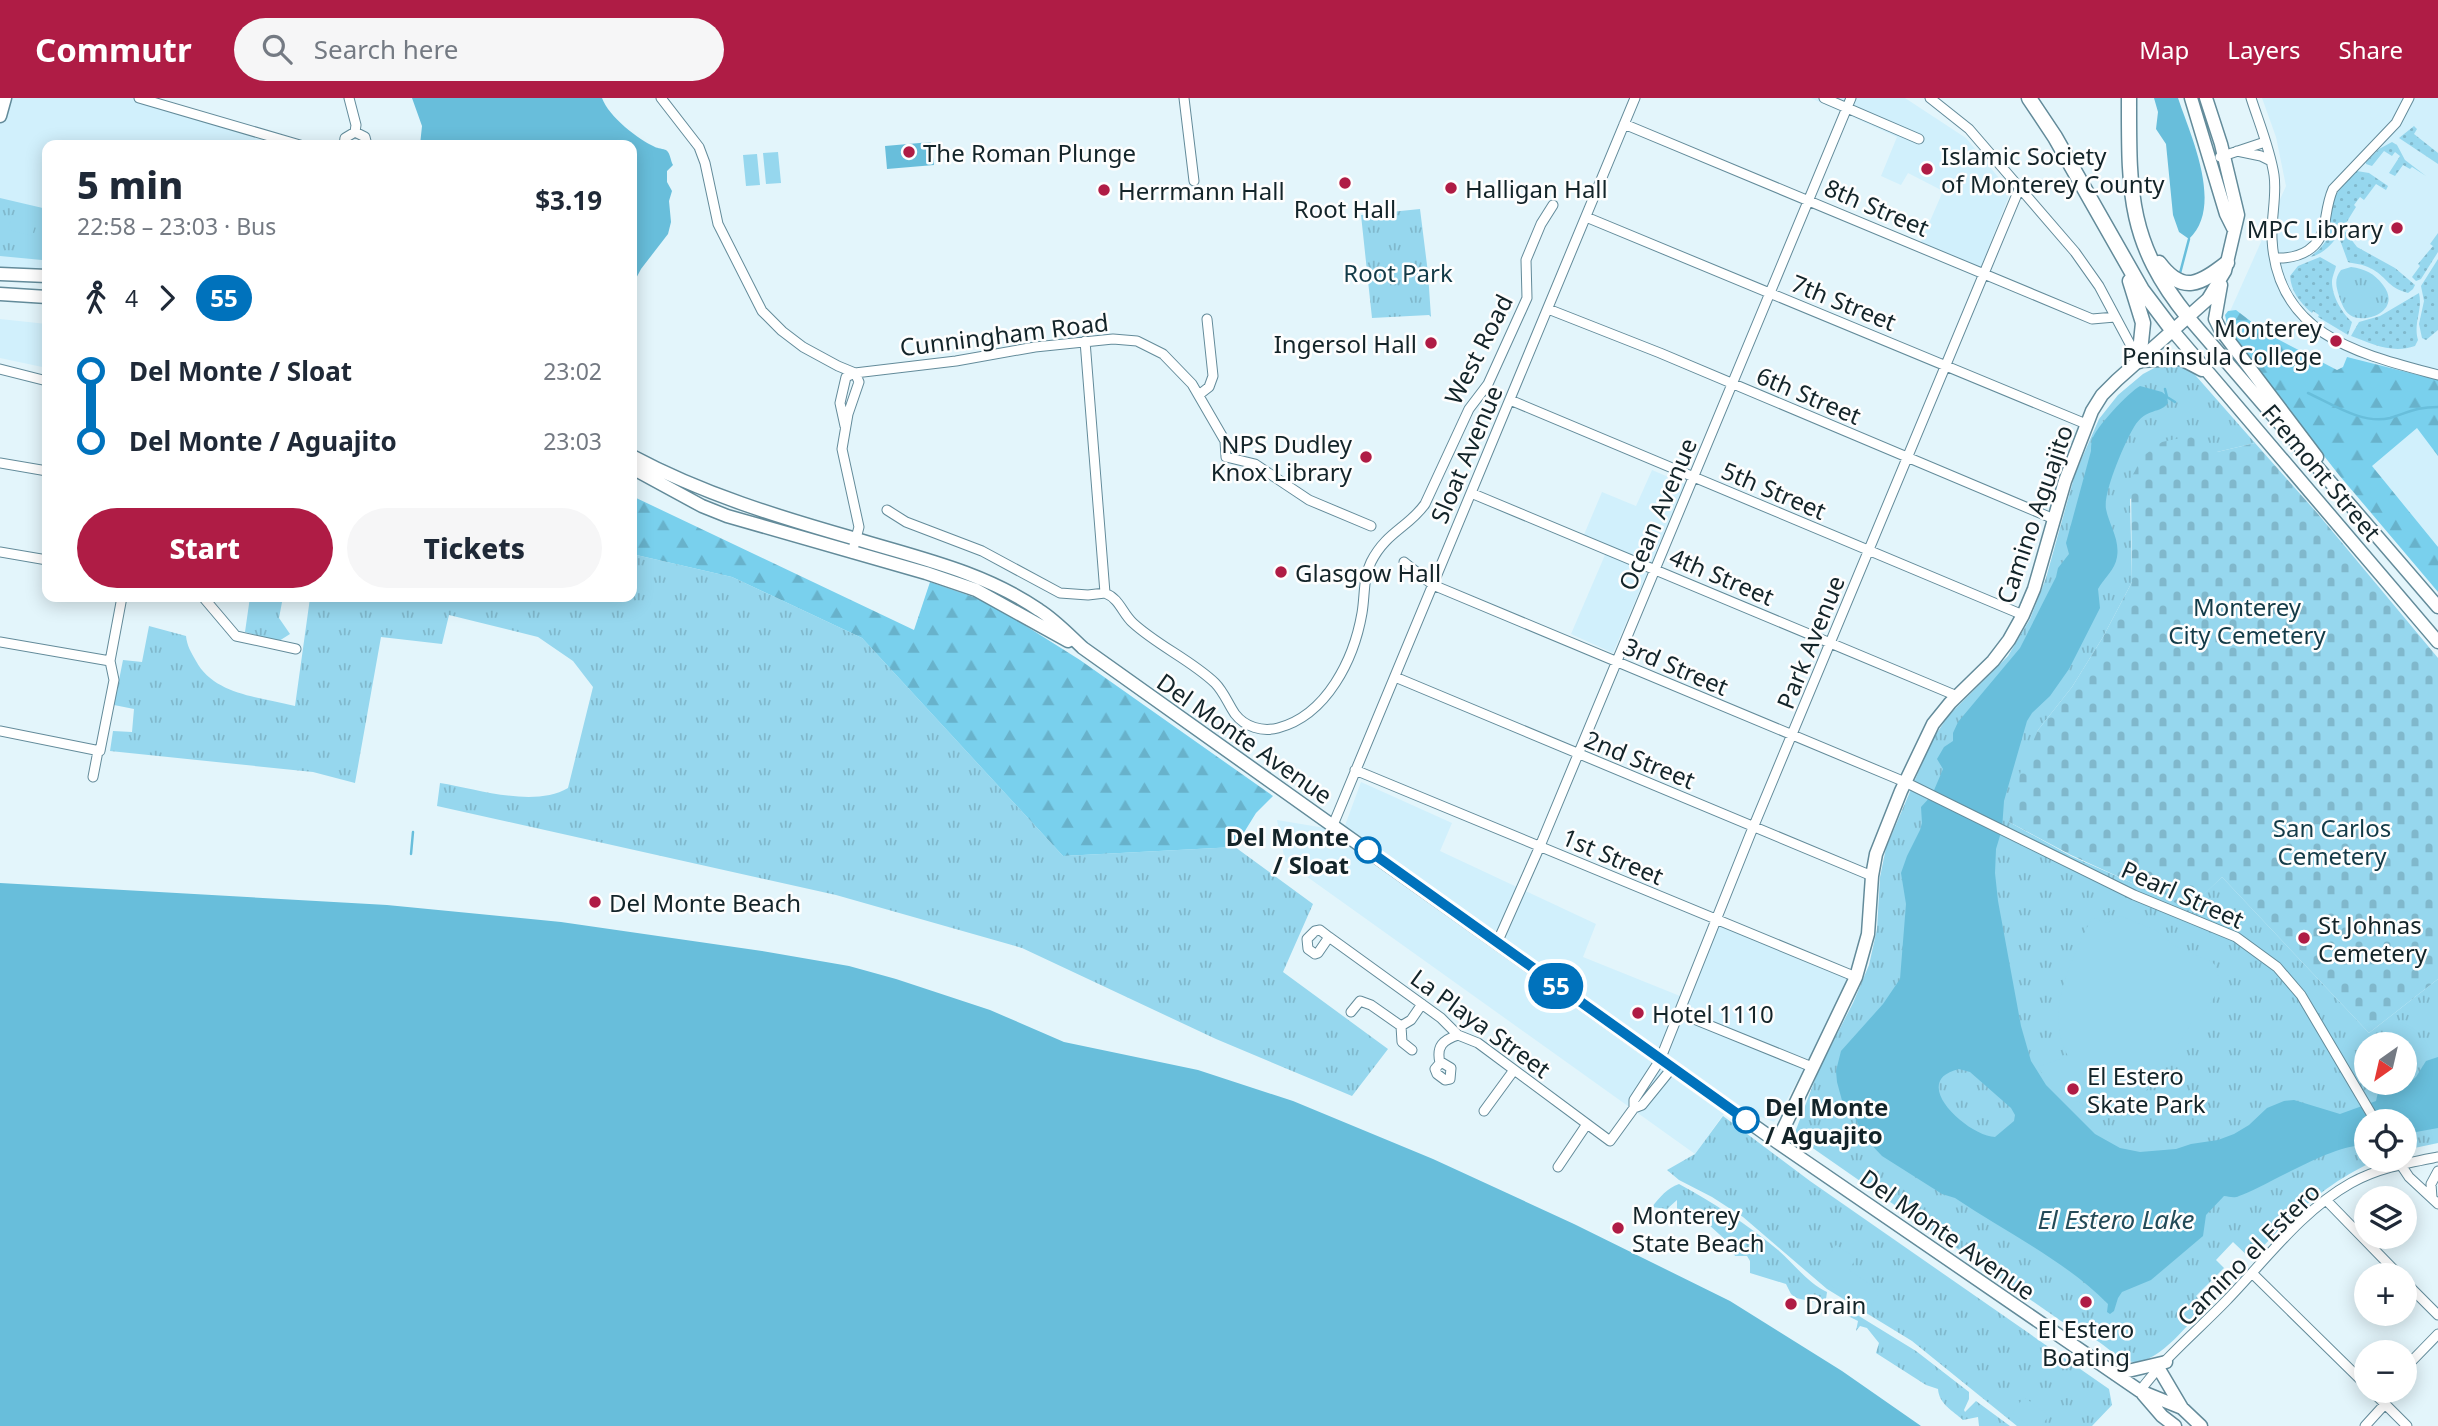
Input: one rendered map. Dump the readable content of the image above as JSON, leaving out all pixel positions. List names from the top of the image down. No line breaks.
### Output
{"streets":{"main road":["Fremont Street","Camino Aguajito","Del Monte Avenue"],"street":["8th Street","7th Street","Cunningham Road","West Road","6th Street","Sloat Avenue","5th Street","Ocean Avenue","4th Street","Park Avenue","3rd Street","2nd Street","1st Street","Pearl Street","La Playa Street","Camino el Estero"]},"crossings":[["8th Street","Sloat Avenue"],["8th Street","Ocean Avenue"],["8th Street","Park Avenue"],["7th Street","Sloat Avenue"],["7th Street","Ocean Avenue"],["7th Street","Camino Aguajito"],["7th Street","Park Avenue"],["6th Street","Sloat Avenue"],["6th Street","Ocean Avenue"],["6th Street","Camino Aguajito"],["6th Street","Park Avenue"],["Sloat Avenue","5th Street"],["Sloat Avenue","4th Street"],["Sloat Avenue","3rd Street"],["Sloat Avenue","Del Monte Avenue"],["Sloat Avenue","2nd Street"],["Sloat Avenue","1st Street"],["Fremont Street","Camino Aguajito"],["5th Street","Ocean Avenue"],["5th Street","Camino Aguajito"],["5th Street","Park Avenue"],["Ocean Avenue","4th Street"],["Ocean Avenue","3rd Street"],["Ocean Avenue","Del Monte Avenue"],["Ocean Avenue","2nd Street"],["Ocean Avenue","1st Street"],["Camino Aguajito","4th Street"],["Camino Aguajito","3rd Street"],["Camino Aguajito","Del Monte Avenue"],["Camino Aguajito","2nd Street"],["Camino Aguajito","1st Street"],["Camino Aguajito","Pearl Street"],["4th Street","Park Avenue"],["Park Avenue","3rd Street"],["Park Avenue","Del Monte Avenue"],["Park Avenue","2nd Street"],["Park Avenue","1st Street"],["Park Avenue","La Playa Street"],["3rd Street","Pearl Street"],["Del Monte Avenue","Camino el Estero"]],"water":["El Estero Lake"],"parks":["Root Park","Monterey City Cemetery","San Carlos Cemetery"],"places":["The Roman Plunge","Islamic Society of Monterey County","Root Hall","Halligan Hall","Herrmann Hall","MPC Library","Monterey Peninsula College","Ingersol Hall","NPS Dudley Knox Library","Glasgow Hall","Del Monte / Sloat","Del Monte Beach","St Johnas Cemetery","Hotel 1110","El Estero Skate Park","Del Monte / Aguajito","Monterey State Beach","El Estero Boating","Drain"],"lines":["bus line 55"],"north":"bottom left","page":{"header":"Commutr","search":"Search here","nav":["Map","Layers","Share"],"on_map":"55","heading":["5 min","22:58 – 23:03 · Bus","$3.19"],"legs":["4","55"],"list":[{"name":"Del Monte / Sloat","value":"23:02"},{"name":"Del Monte / Aguajito","value":"23:03"}],"buttons":["Start","Tickets"],"map_buttons":["+","−"]}}
